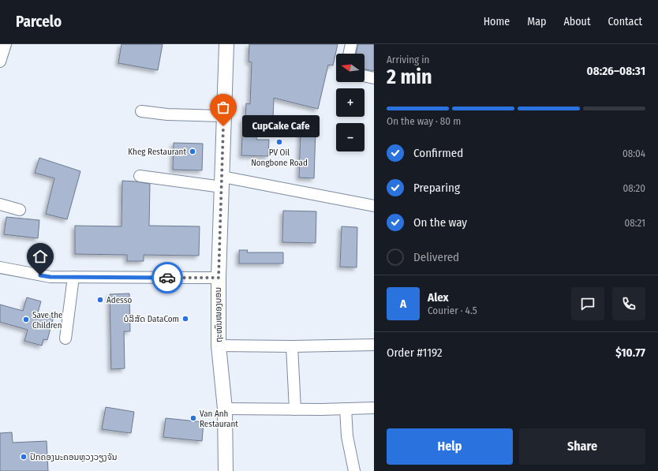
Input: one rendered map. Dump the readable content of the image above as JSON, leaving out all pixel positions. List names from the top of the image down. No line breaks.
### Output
{"streets":{"street":["ຖະໜົນໜອງບອນ"]},"places":["CupCake Cafe","PV Oil Nongbone Road","Kheg Restaurant","Adesso","ບໍລິສັດ DataCom","Save the Children","Van Anh Restaurant","ປົກຄອງນະຄອນຫຼວງວຽງຈັນ"],"north":"left","page":{"header":"Parcelo","nav":["Home","Map","About","Contact"],"heading":["2 min","Arriving in","08:26–08:31"],"panel":["Alex","Courier · 4.5","Order #1192","$10.77"],"map_buttons":["+","−"],"bar":"On the way · 80 m","bubble":"CupCake Cafe","list":[["Confirmed","08:04"],["Preparing","08:20"],["On the way","08:21"],"Delivered"],"round":"A","buttons":["Help","Share"]}}
